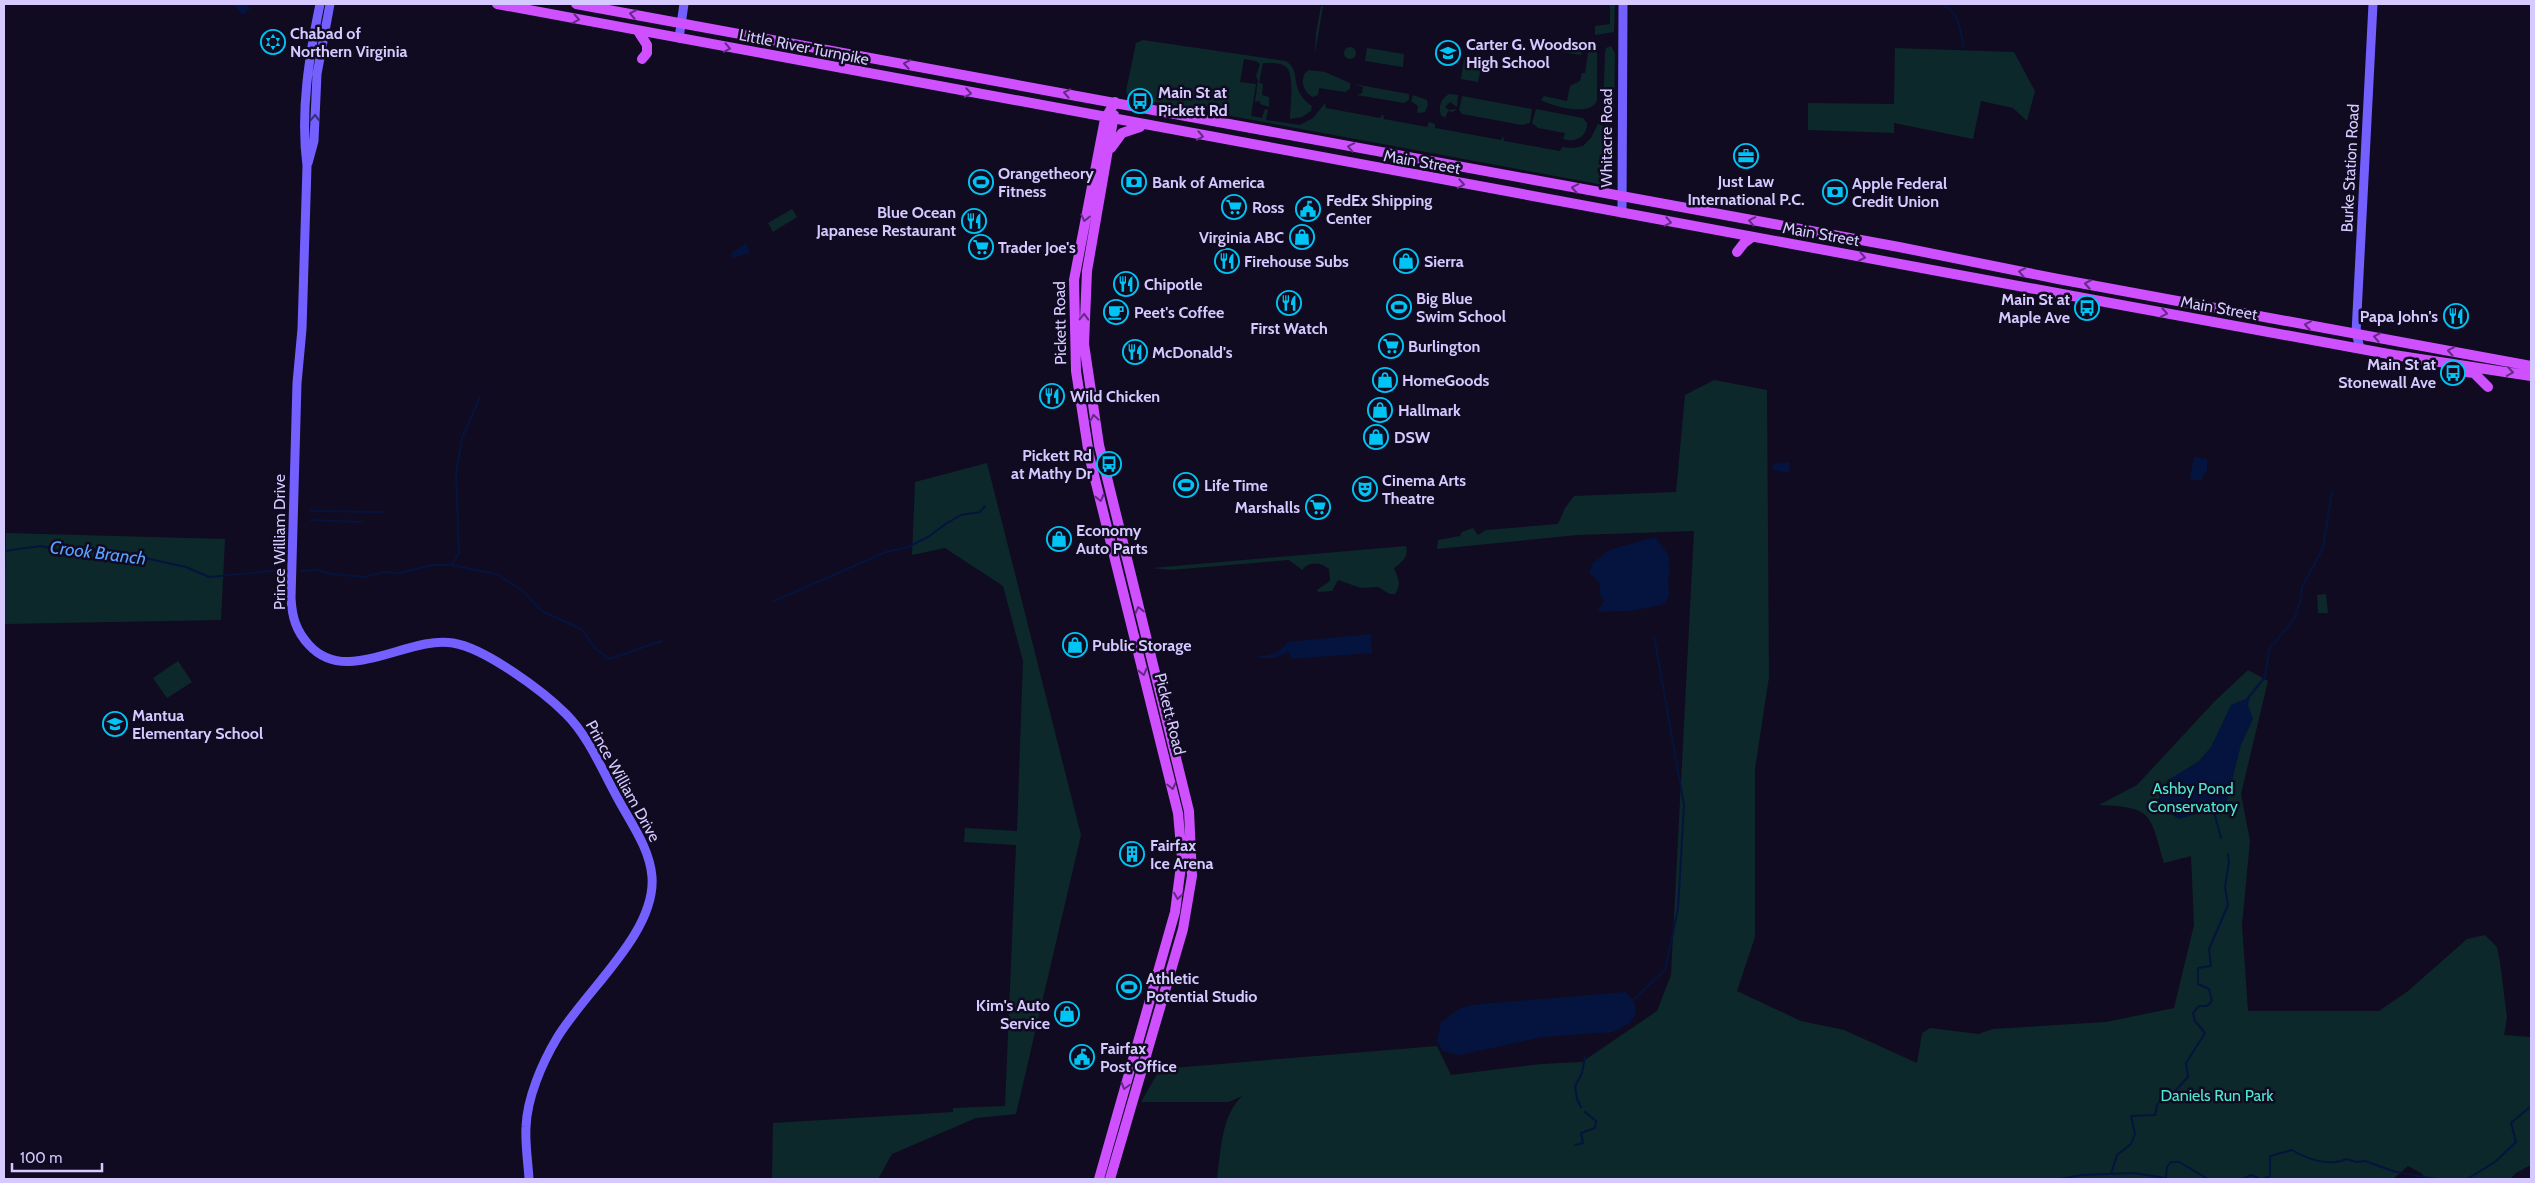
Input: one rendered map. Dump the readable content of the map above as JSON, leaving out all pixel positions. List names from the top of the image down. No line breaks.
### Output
{"streets":{"main road":["Little River Turnpike","Main Street","Pickett Road"],"street":["Whitacre Road","Burke Station Road","Prince William Drive"]},"crossings":[["Little River Turnpike","Main Street"],["Little River Turnpike","Pickett Road"],["Whitacre Road","Main Street"],["Main Street","Burke Station Road"],["Main Street","Pickett Road"]],"water":["Crook Branch"],"parks":["Ashby Pond Conservatory","Daniels Run Park"],"places":{"synagogue":["Chabad of Northern Virginia"],"school or university":["Carter G. Woodson High School","Mantua Elementary School"],"bus stop":["Main St at Pickett Rd","Main St at Maple Ave","Main St at Stonewall Ave","Pickett Rd at Mathy Dr"],"office":["Just Law International P.C."],"sports":["Orangetheory Fitness","Big Blue Swim School","Life Time","Athletic Potential Studio"],"bank":["Bank of America","Apple Federal Credit Union"],"supermarket":["Ross","Trader Joe's","Burlington","Marshalls"],"public building":["FedEx Shipping Center","Fairfax Post Office"],"restaurant":["Blue Ocean Japanese Restaurant","Firehouse Subs","Chipotle","First Watch","Papa John's","McDonald's","Wild Chicken"],"shop":["Virginia ABC","Sierra","HomeGoods","Hallmark","DSW","Economy Auto Parts","Public Storage","Kim's Auto Service"],"cafe":["Peet's Coffee"],"theatre":["Cinema Arts Theatre"],"building":["Fairfax Ice Arena"]},"scale_bar":"100 m"}
